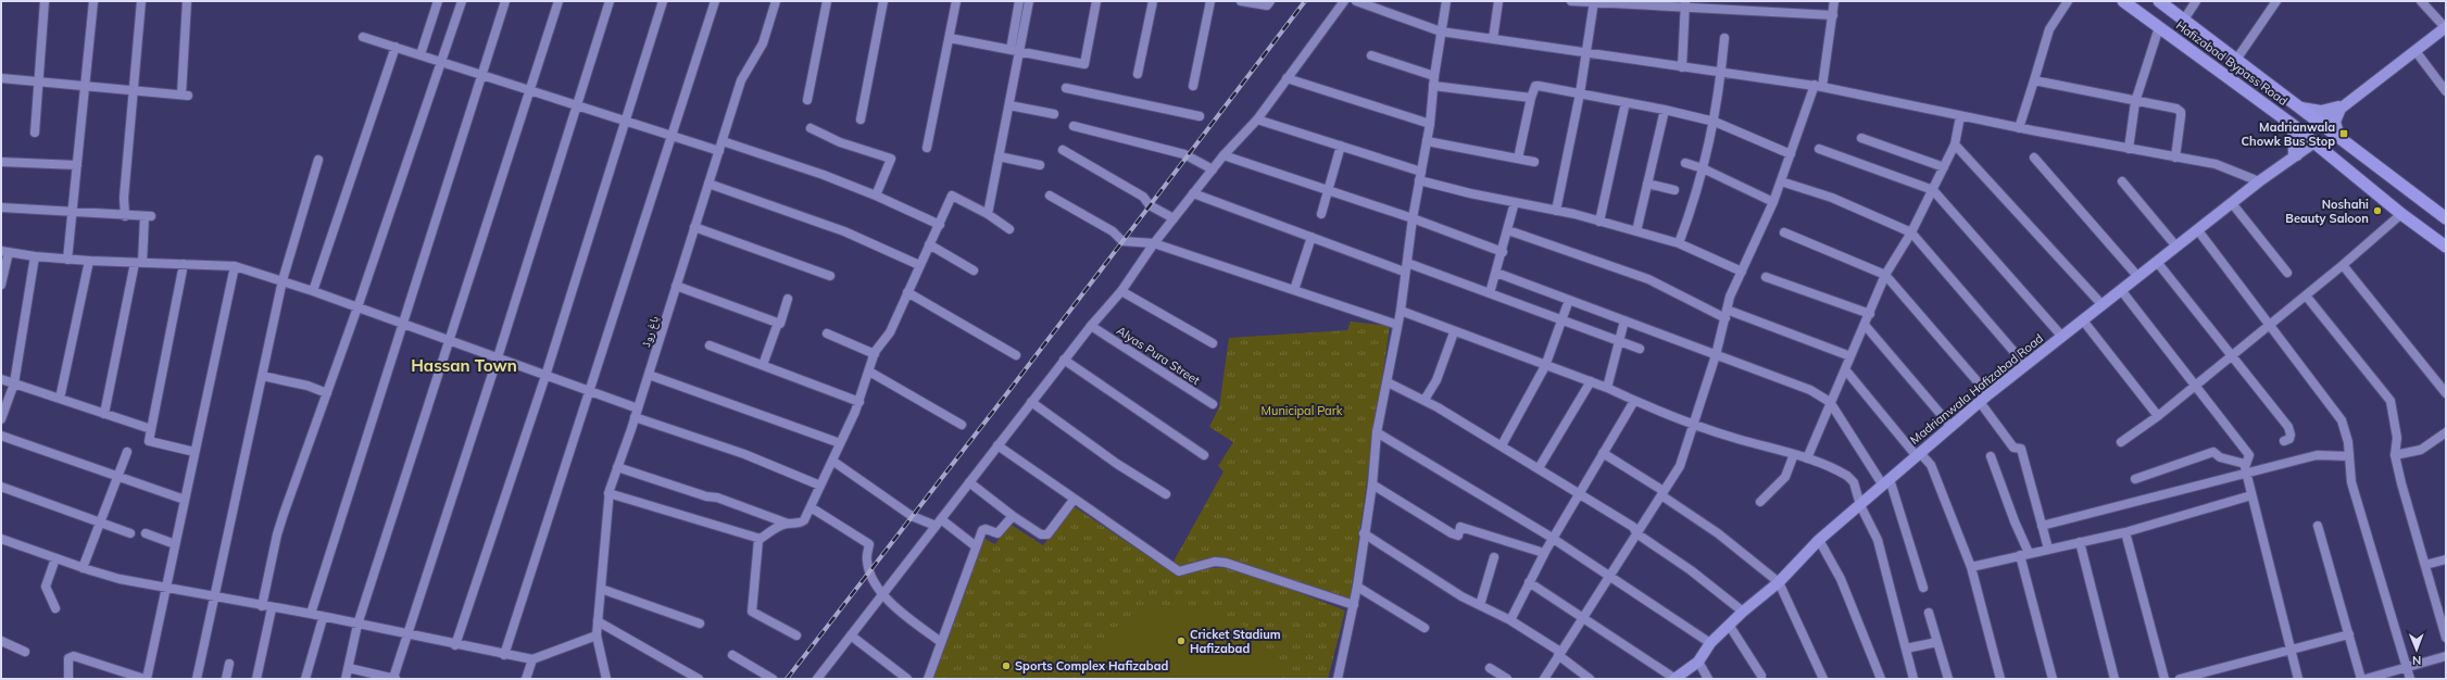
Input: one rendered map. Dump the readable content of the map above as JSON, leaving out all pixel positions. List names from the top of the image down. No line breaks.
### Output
{"streets":{"highway":["Hafizabad Bypass Road"],"main road":["Madrianwala Hafizabad Road"],"street":["باغ روڈ","Alyas Pura Street"]},"crossings":[["Hafizabad Bypass Road","Madrianwala Hafizabad Road"]],"districts":["Hassan Town"],"parks":["Municipal Park"],"places":{"transit":["Madrianwala Chowk Bus Stop"],"other":["Noshahi Beauty Saloon","Cricket Stadium Hafizabad","Sports Complex Hafizabad"]},"north":"bottom"}
